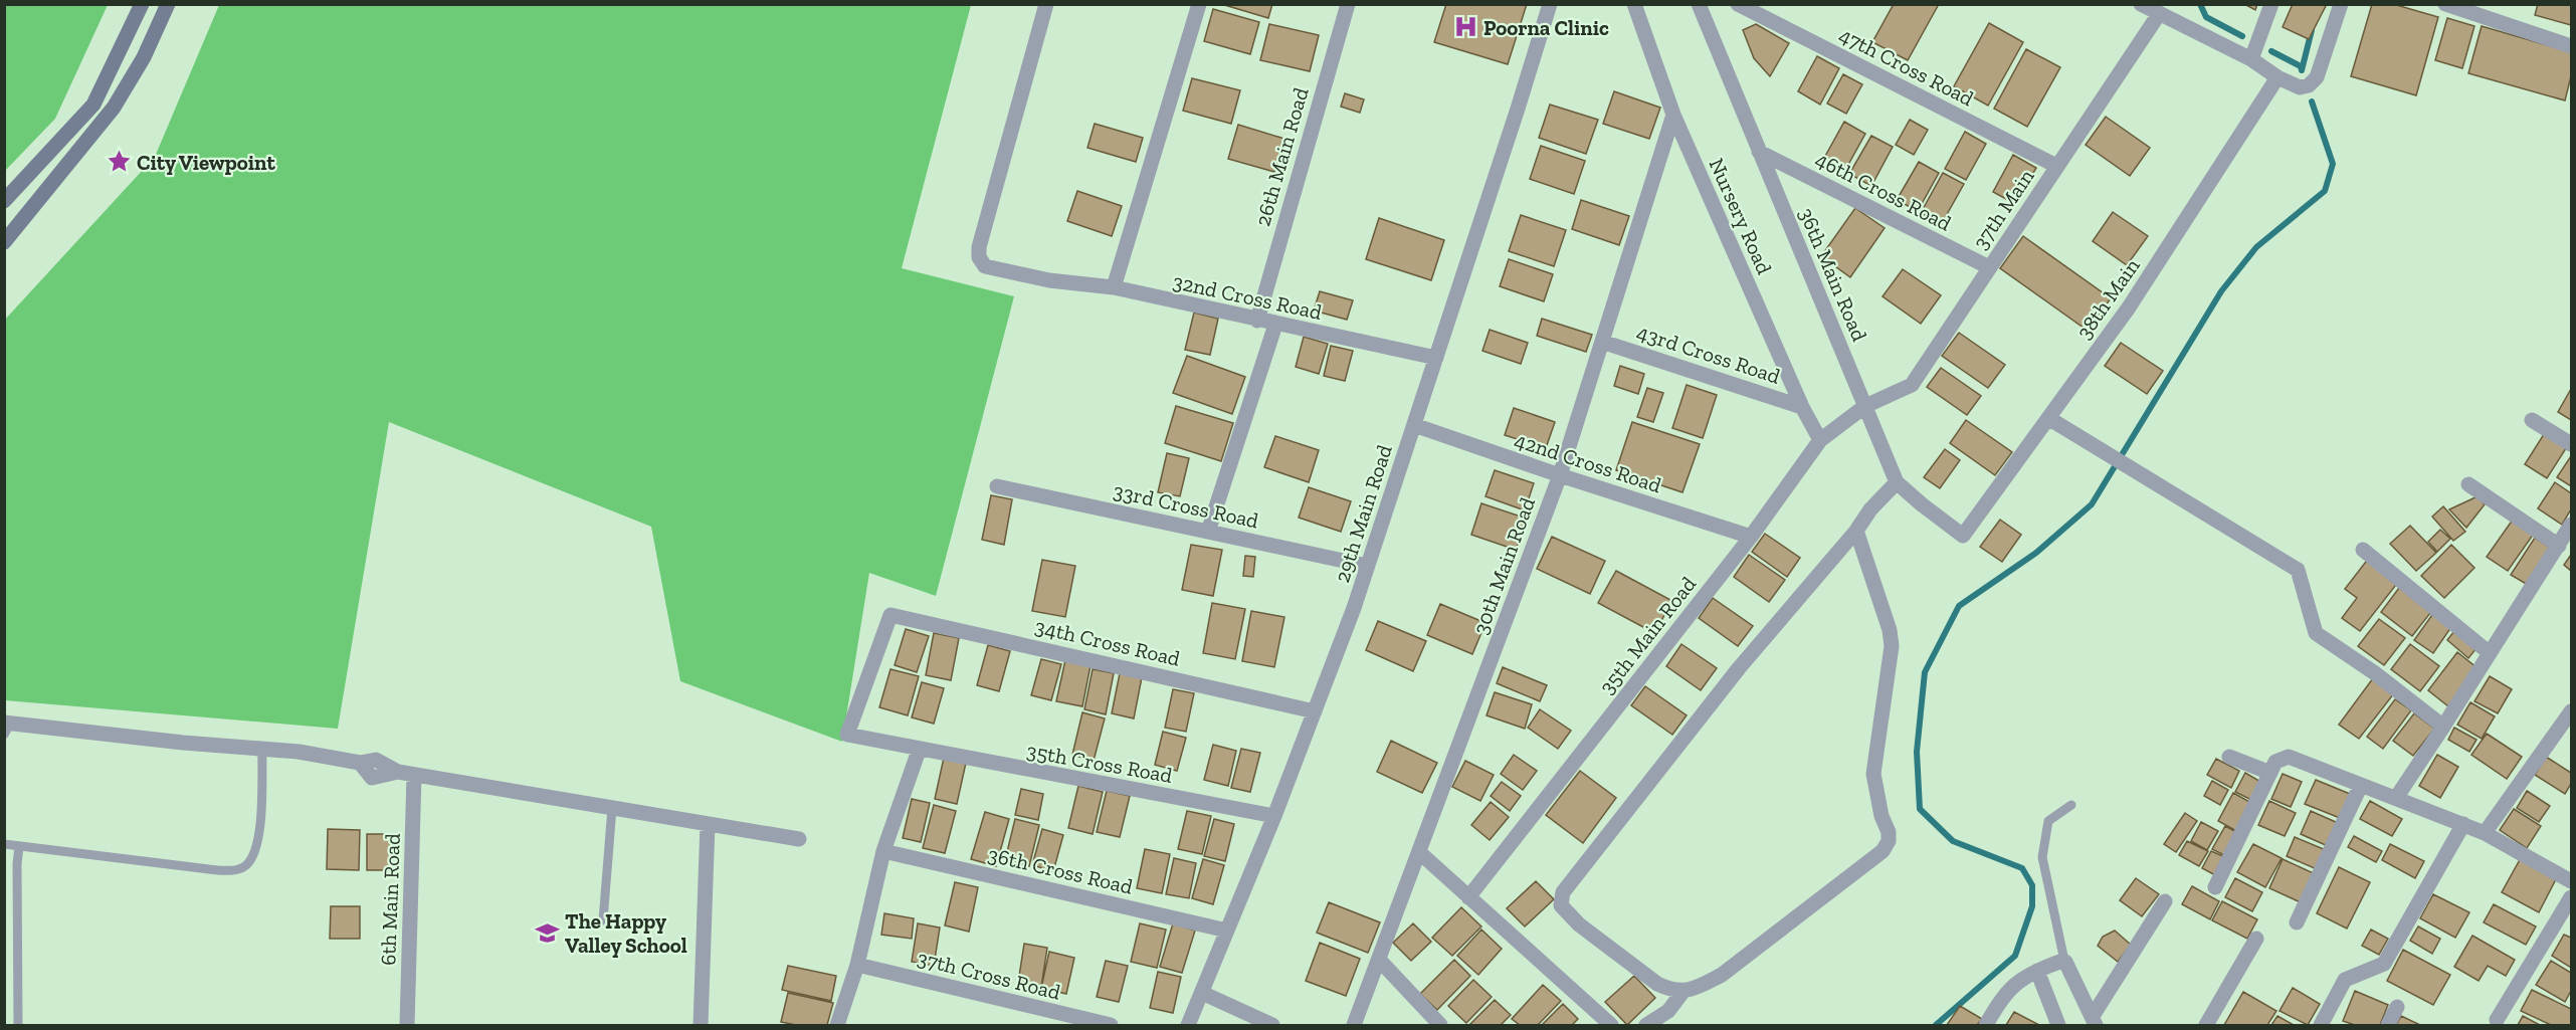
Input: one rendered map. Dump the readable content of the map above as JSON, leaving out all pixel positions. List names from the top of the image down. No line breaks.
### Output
{"streets":{"street":["47th Cross Road","26th Main Road","46th Cross Road","37th Main","Nursery Road","36th Main Road","32nd Cross Road","38th Main","43rd Cross Road","42nd Cross Road","33rd Cross Road","29th Main Road","30th Main Road","35th Main Road","34th Cross Road","35th Cross Road","36th Cross Road","6th Main Road","37th Cross Road"]},"crossings":[["47th Cross Road","37th Main"],["26th Main Road","32nd Cross Road"],["46th Cross Road","37th Main"],["46th Cross Road","36th Main Road"],["37th Main","36th Main Road"],["37th Main","35th Main Road"],["Nursery Road","43rd Cross Road"],["Nursery Road","30th Main Road"],["Nursery Road","35th Main Road"],["36th Main Road","38th Main"],["36th Main Road","35th Main Road"],["32nd Cross Road","29th Main Road"],["43rd Cross Road","30th Main Road"],["42nd Cross Road","29th Main Road"],["42nd Cross Road","30th Main Road"],["42nd Cross Road","35th Main Road"],["33rd Cross Road","29th Main Road"],["29th Main Road","34th Cross Road"],["29th Main Road","35th Cross Road"],["29th Main Road","36th Cross Road"],["34th Cross Road","35th Cross Road"]],"places":{"hospital":["Poorna Clinic"],"place":["City Viewpoint"],"school or university":["The Happy Valley School"]}}
